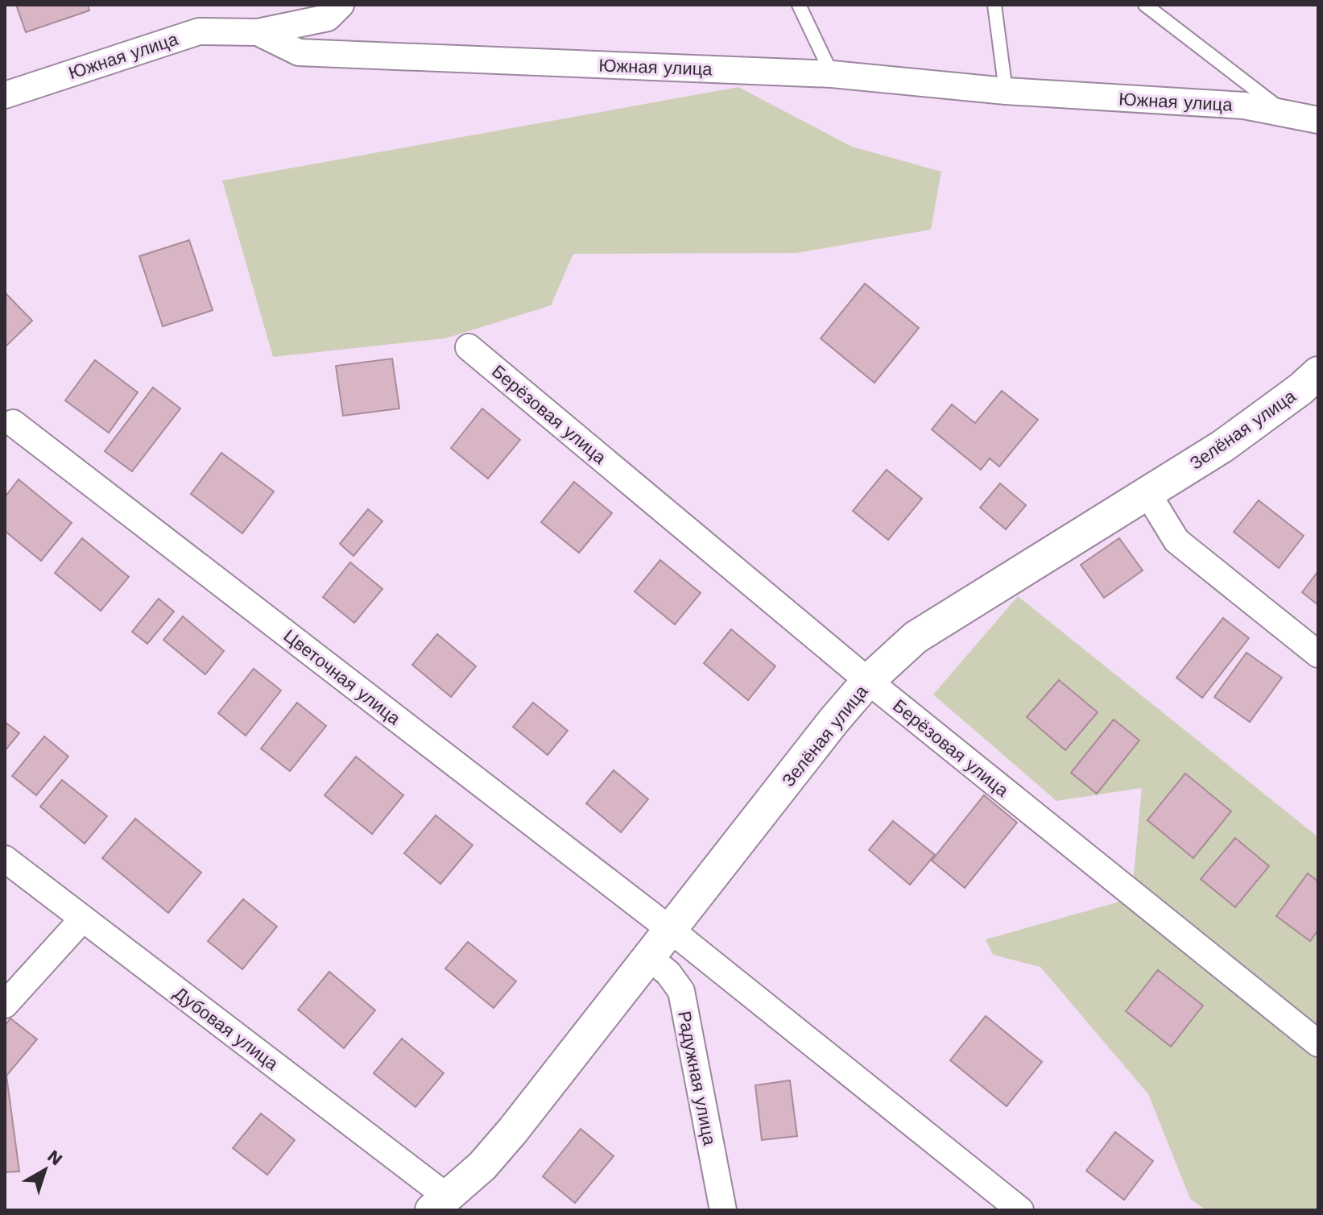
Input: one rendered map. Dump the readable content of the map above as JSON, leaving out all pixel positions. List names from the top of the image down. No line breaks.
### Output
{"streets":{"street":["Южная улица","Берёзовая улица","Зелёная улица","Цветочная улица","Дубовая улица","Радужная улица"]},"crossings":[["Берёзовая улица","Зелёная улица"],["Зелёная улица","Цветочная улица"],["Зелёная улица","Дубовая улица"],["Зелёная улица","Радужная улица"]],"north":"top right"}
